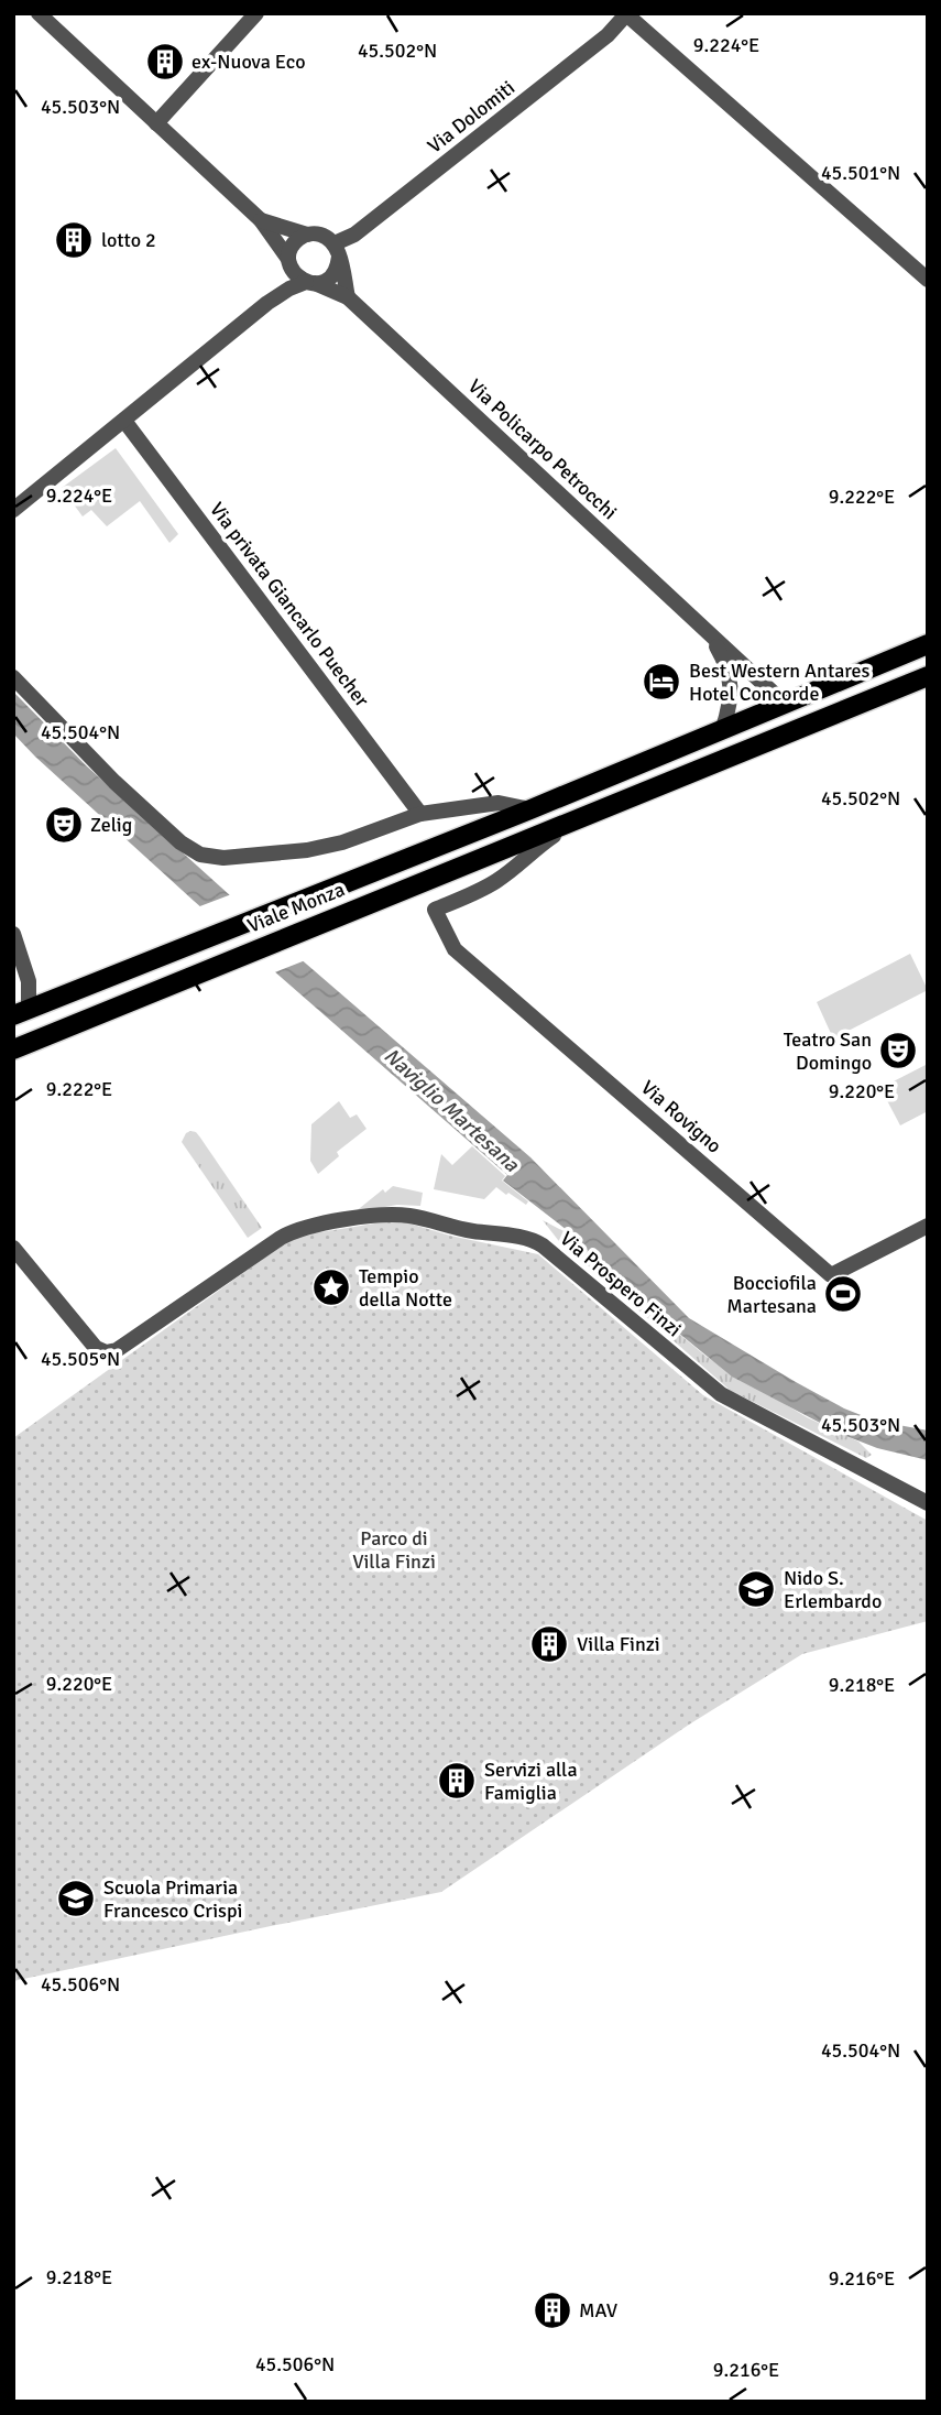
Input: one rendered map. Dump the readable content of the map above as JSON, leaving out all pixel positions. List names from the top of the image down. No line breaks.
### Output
{"streets":{"main road":["Viale Monza"],"street":["Via Dolomiti","Via Policarpo Petrocchi","Via privata Giancarlo Puecher","Via Rovigno","Via Prospero Finzi"]},"crossings":[["Via Dolomiti","Via Policarpo Petrocchi"],["Via Dolomiti","Via privata Giancarlo Puecher"],["Via Policarpo Petrocchi","Viale Monza"],["Viale Monza","Via Rovigno"]],"water":["Naviglio Martesana"],"parks":["Parco di Villa Finzi"],"places":{"building":["ex-Nuova Eco","lotto 2","Villa Finzi","Servizi alla Famiglia","MAV"],"hotel":["Best Western Antares Hotel Concorde"],"theatre":["Zelig","Teatro San Domingo"],"place":["Tempio della Notte"],"sports":["Bocciofila Martesana"],"school or university":["Nido S. Erlembardo","Scuola Primaria Francesco Crispi"]},"coordinates":["9.224°E","45.502°N","45.503°N","45.501°N","9.222°E","45.504°N","9.220°E","45.505°N","9.218°E","45.506°N","9.216°E"]}
